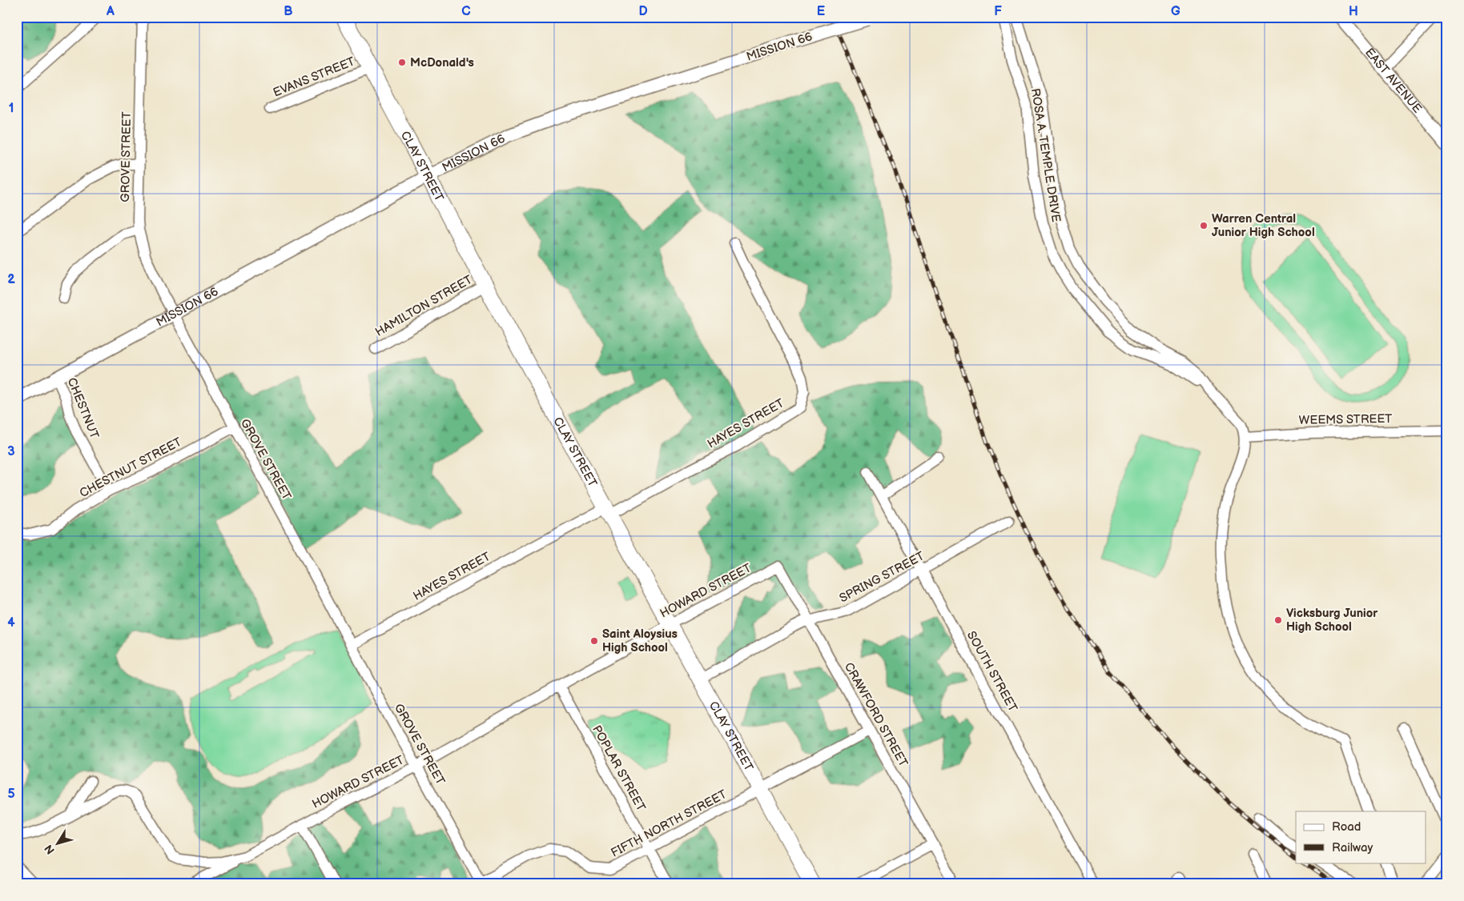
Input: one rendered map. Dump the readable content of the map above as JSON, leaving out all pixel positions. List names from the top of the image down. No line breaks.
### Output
{"streets":{"main road":["CLAY STREET"],"street":["MISSION 66","EVANS STREET","EAST AVENUE","ROSA A. TEMPLE DRIVE","GROVE STREET","HAMILTON STREET","CHESTNUT","WEEMS STREET","HAYES STREET","CHESTNUT STREET","SPRING STREET","HOWARD STREET","SOUTH STREET","CRAWFORD STREET","POPLAR STREET","FIFTH NORTH STREET"]},"crossings":[["MISSION 66","GROVE STREET"],["MISSION 66","CLAY STREET"],["MISSION 66","CHESTNUT"],["EVANS STREET","CLAY STREET"],["ROSA A. TEMPLE DRIVE","WEEMS STREET"],["GROVE STREET","HAYES STREET"],["GROVE STREET","CHESTNUT STREET"],["GROVE STREET","HOWARD STREET"],["GROVE STREET","FIFTH NORTH STREET"],["CLAY STREET","HAMILTON STREET"],["CLAY STREET","HAYES STREET"],["CLAY STREET","SPRING STREET"],["CLAY STREET","HOWARD STREET"],["CLAY STREET","FIFTH NORTH STREET"],["CHESTNUT","CHESTNUT STREET"],["SPRING STREET","SOUTH STREET"],["SPRING STREET","CRAWFORD STREET"],["HOWARD STREET","CRAWFORD STREET"],["HOWARD STREET","POPLAR STREET"],["CRAWFORD STREET","FIFTH NORTH STREET"],["POPLAR STREET","FIFTH NORTH STREET"]],"places":["McDonald's","Warren Central Junior High School","Vicksburg Junior High School","Saint Aloysius High School"],"legend":["Road","Railway"],"north":"bottom left","grid":{"columns":["A","B","C","D","E","F","G","H"],"rows":["1","2","3","4","5"]}}
